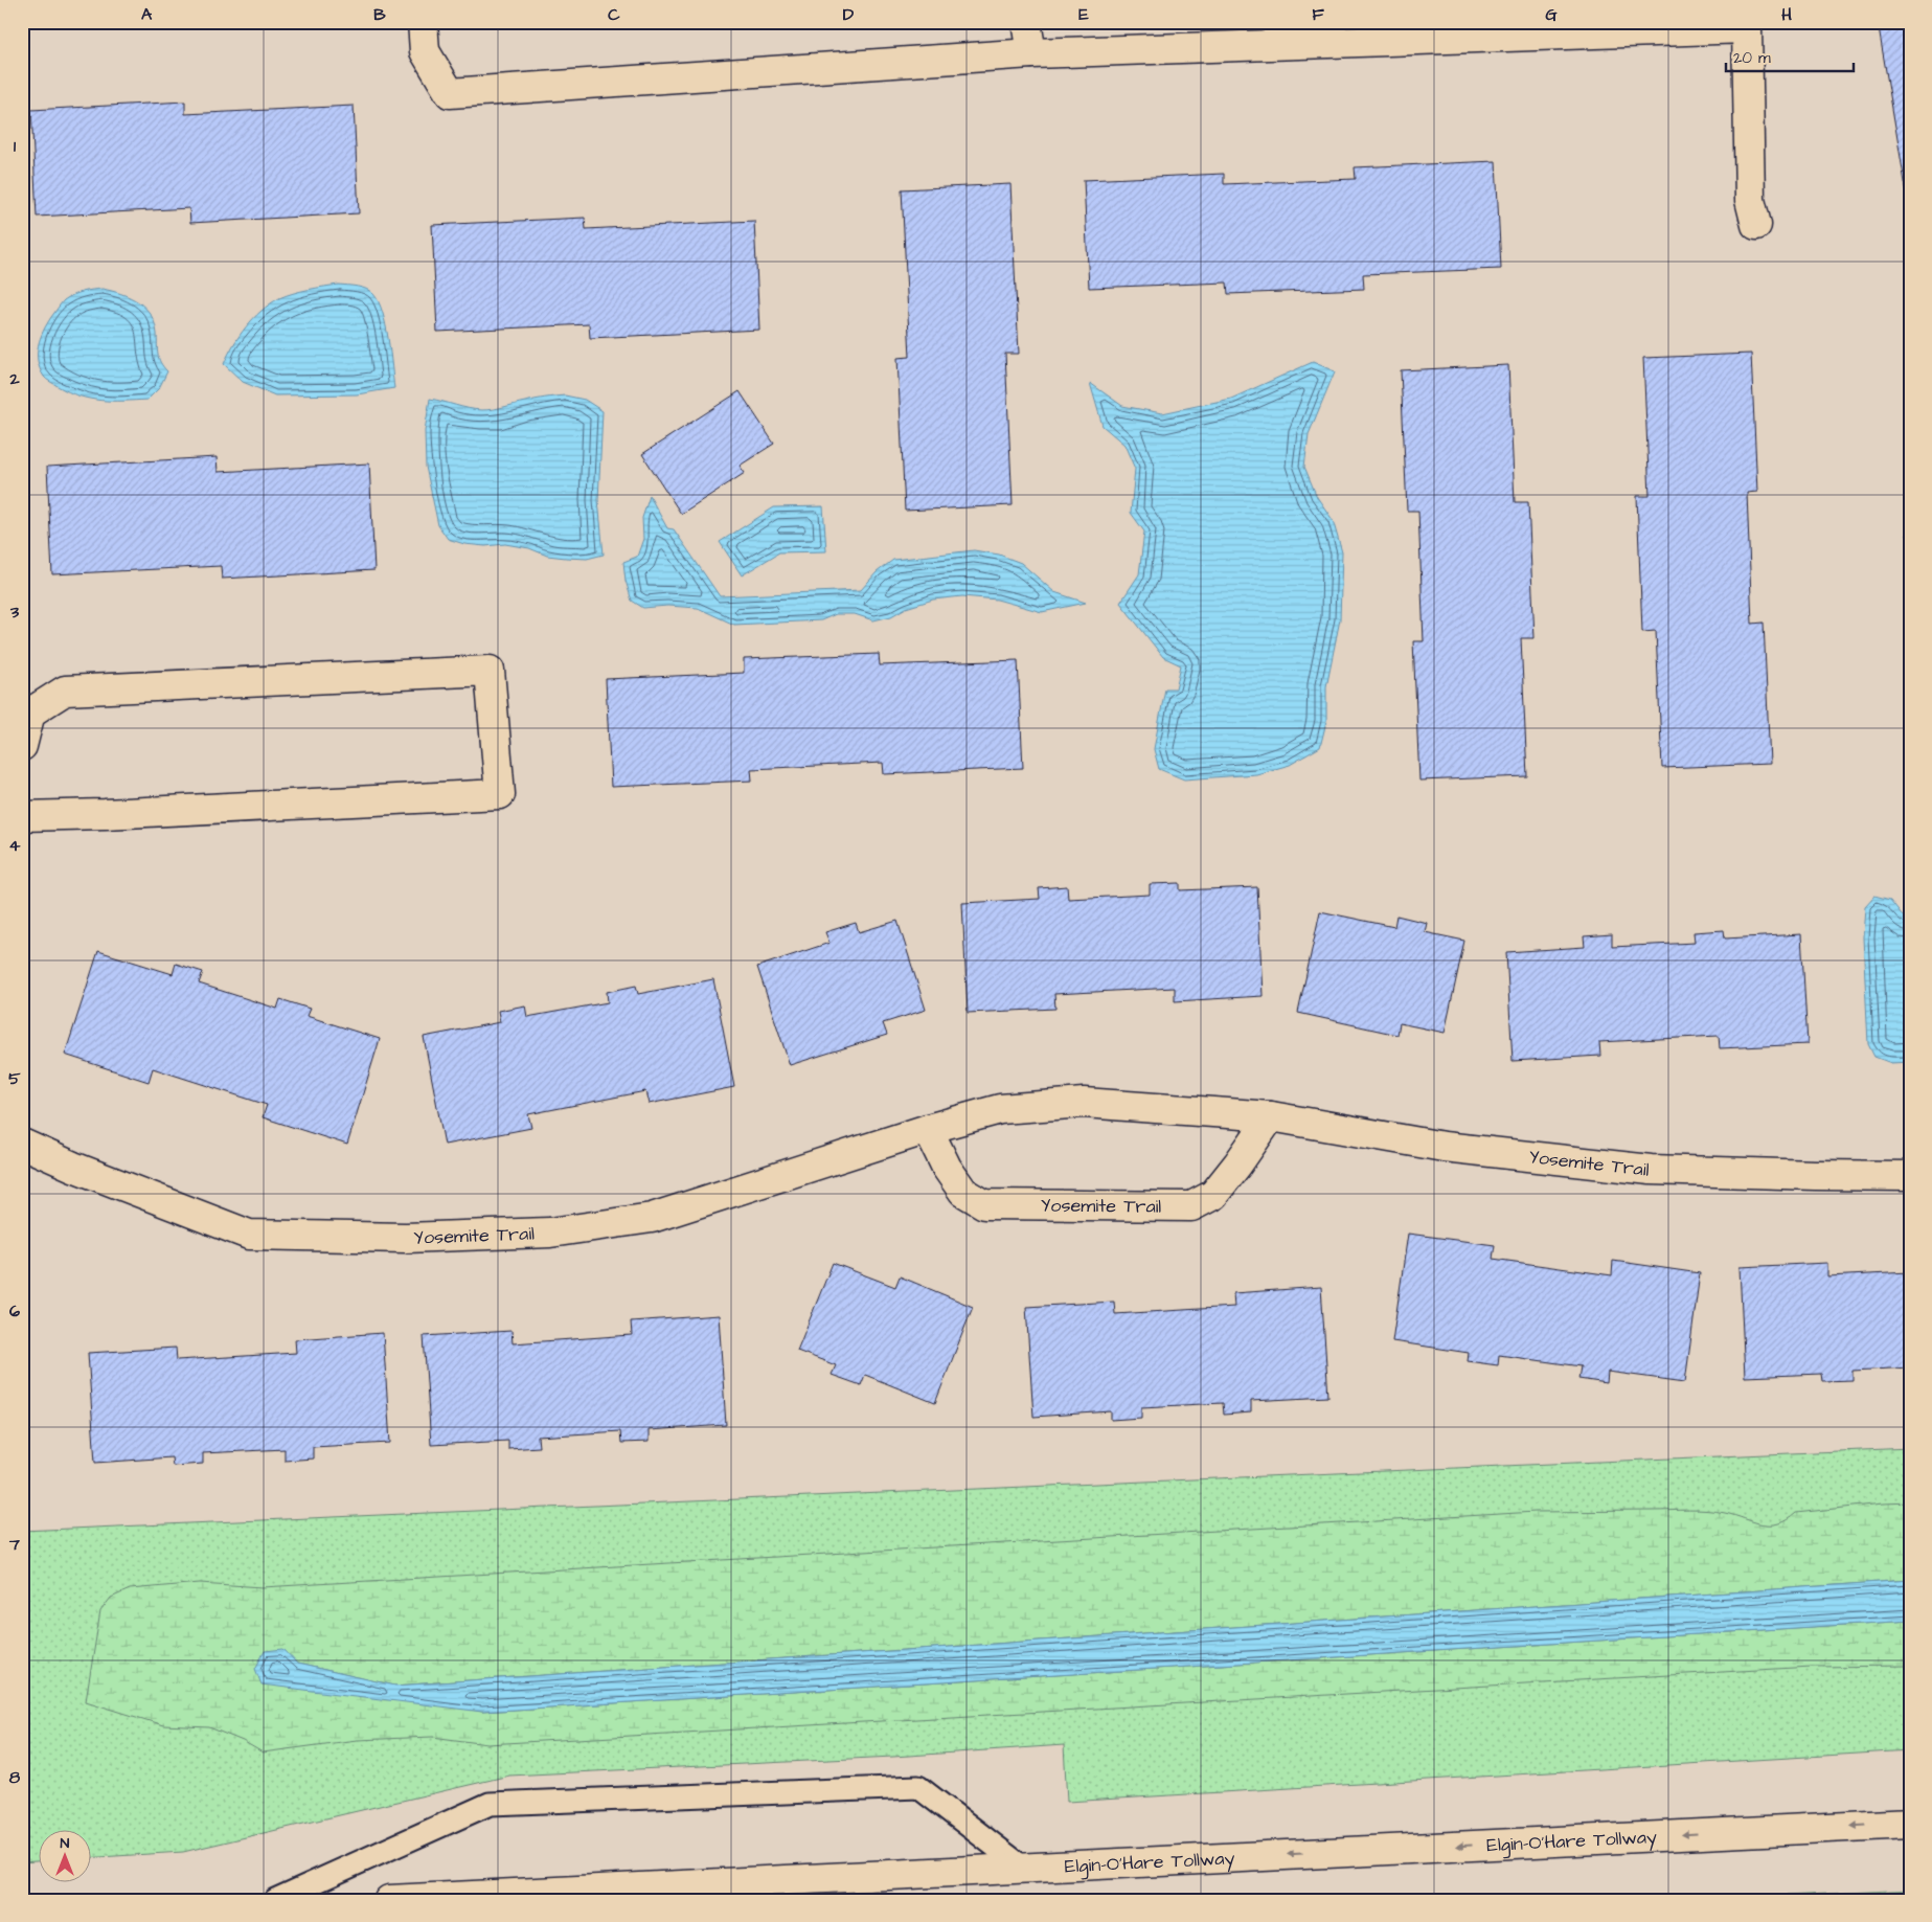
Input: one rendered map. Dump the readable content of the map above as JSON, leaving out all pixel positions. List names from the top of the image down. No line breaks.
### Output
{"streets":{"main road":["Yosemite Trail","Elgin-O'Hare Tollway"]},"one_way":["Elgin-O'Hare Tollway"],"scale_bar":"20 m","north":"top","grid":{"columns":["A","B","C","D","E","F","G","H"],"rows":["1","2","3","4","5","6","7","8"]}}
